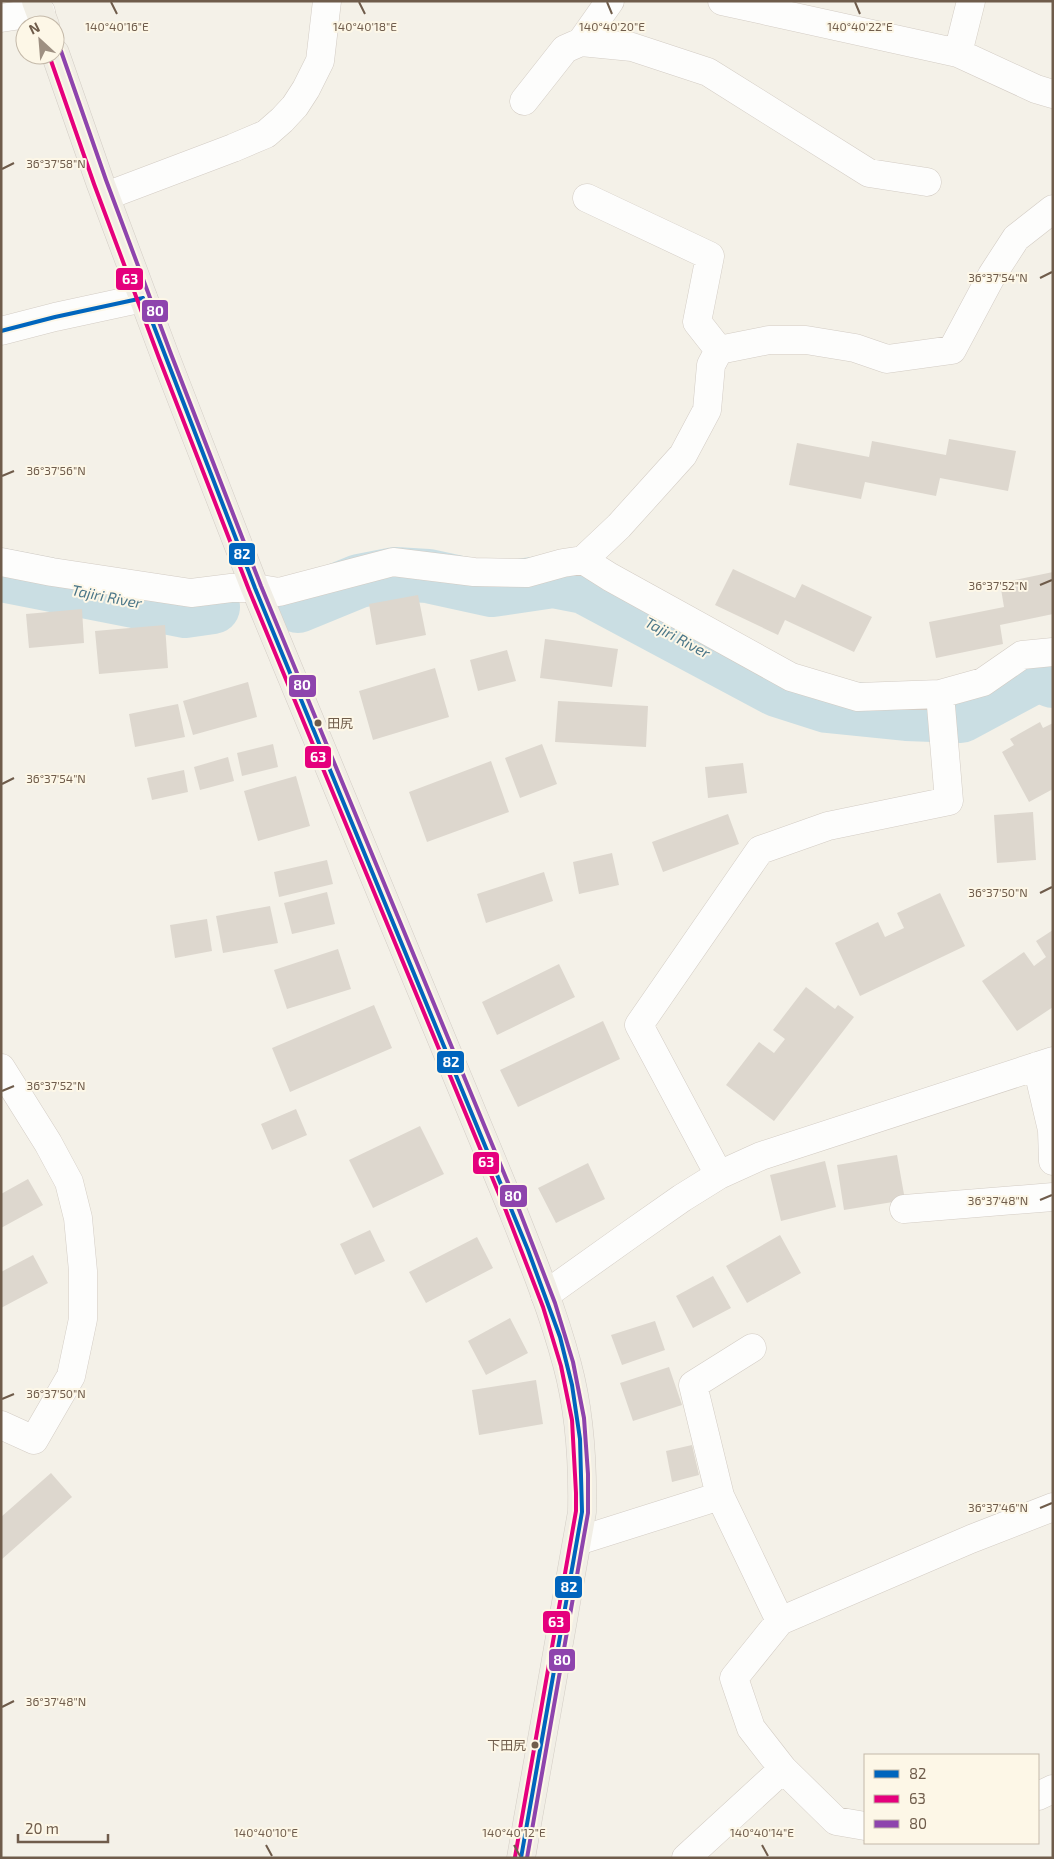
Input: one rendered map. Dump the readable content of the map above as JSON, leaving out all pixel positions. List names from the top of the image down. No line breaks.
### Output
{"water":["Tajiri River"],"places":["田尻","下田尻"],"lines":["transit line 80","transit line 63","transit line 82"],"legend":["82","63","80"],"scale_bar":"20 m","north":"top left","coordinates":["140°40'16\"E","140°40'18\"E","140°40'20\"E","140°40'22\"E","36°37'58\"N","36°37'54\"N","36°37'56\"N","36°37'52\"N","36°37'50\"N","36°37'48\"N","36°37'46\"N","140°40'10\"E","140°40'12\"E","140°40'14\"E"]}
